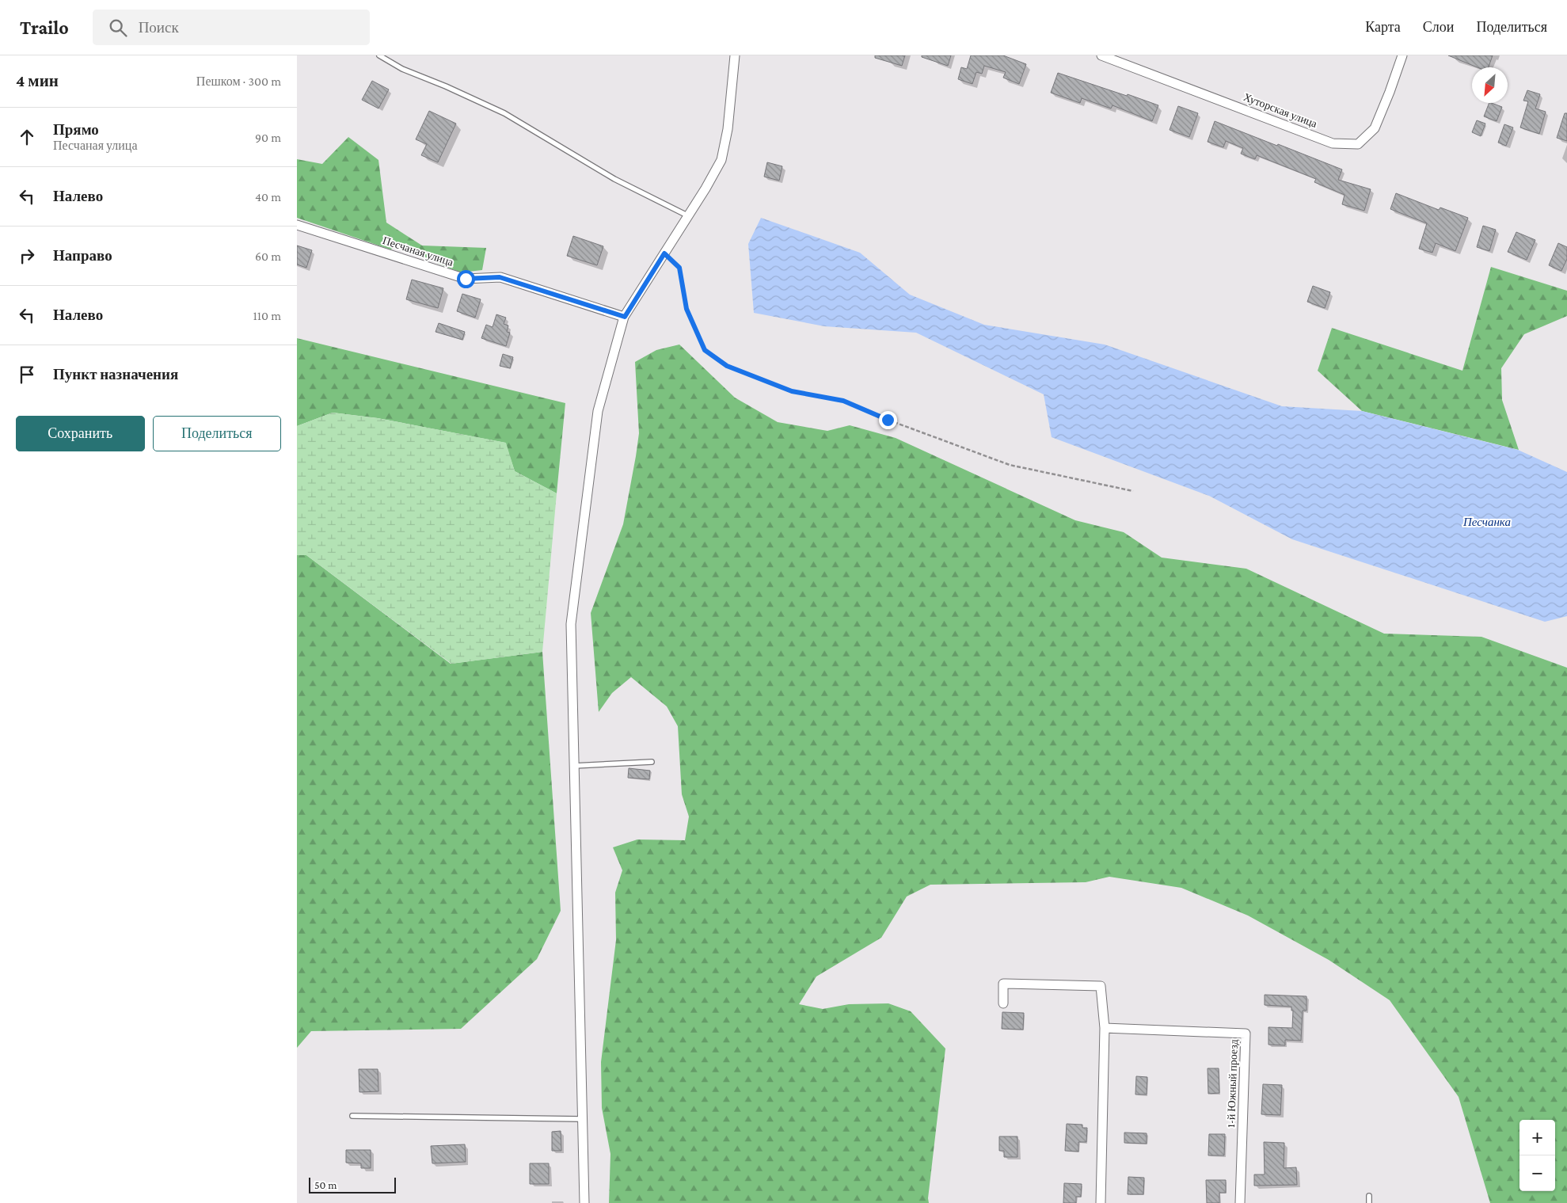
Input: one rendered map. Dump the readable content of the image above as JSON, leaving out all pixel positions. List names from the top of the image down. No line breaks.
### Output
{"streets":{"street":["Хуторская улица","Песчаная улица","1-й Южный проезд"]},"water":["Песчанка"],"scale_bar":"50 m","north":"bottom left","page":{"header":"Trailo","search":"Поиск","nav":["Карта","Слои","Поделиться"],"heading":["4 мин","Пешком · 300 m"],"list":[["Прямо","Песчаная улица","90 m"],["Налево","40 m"],["Направо","60 m"],["Налево","110 m"],"Пункт назначения"],"buttons":["Сохранить","Поделиться"],"map_buttons":["+","−"],"scale":"50 m"}}
